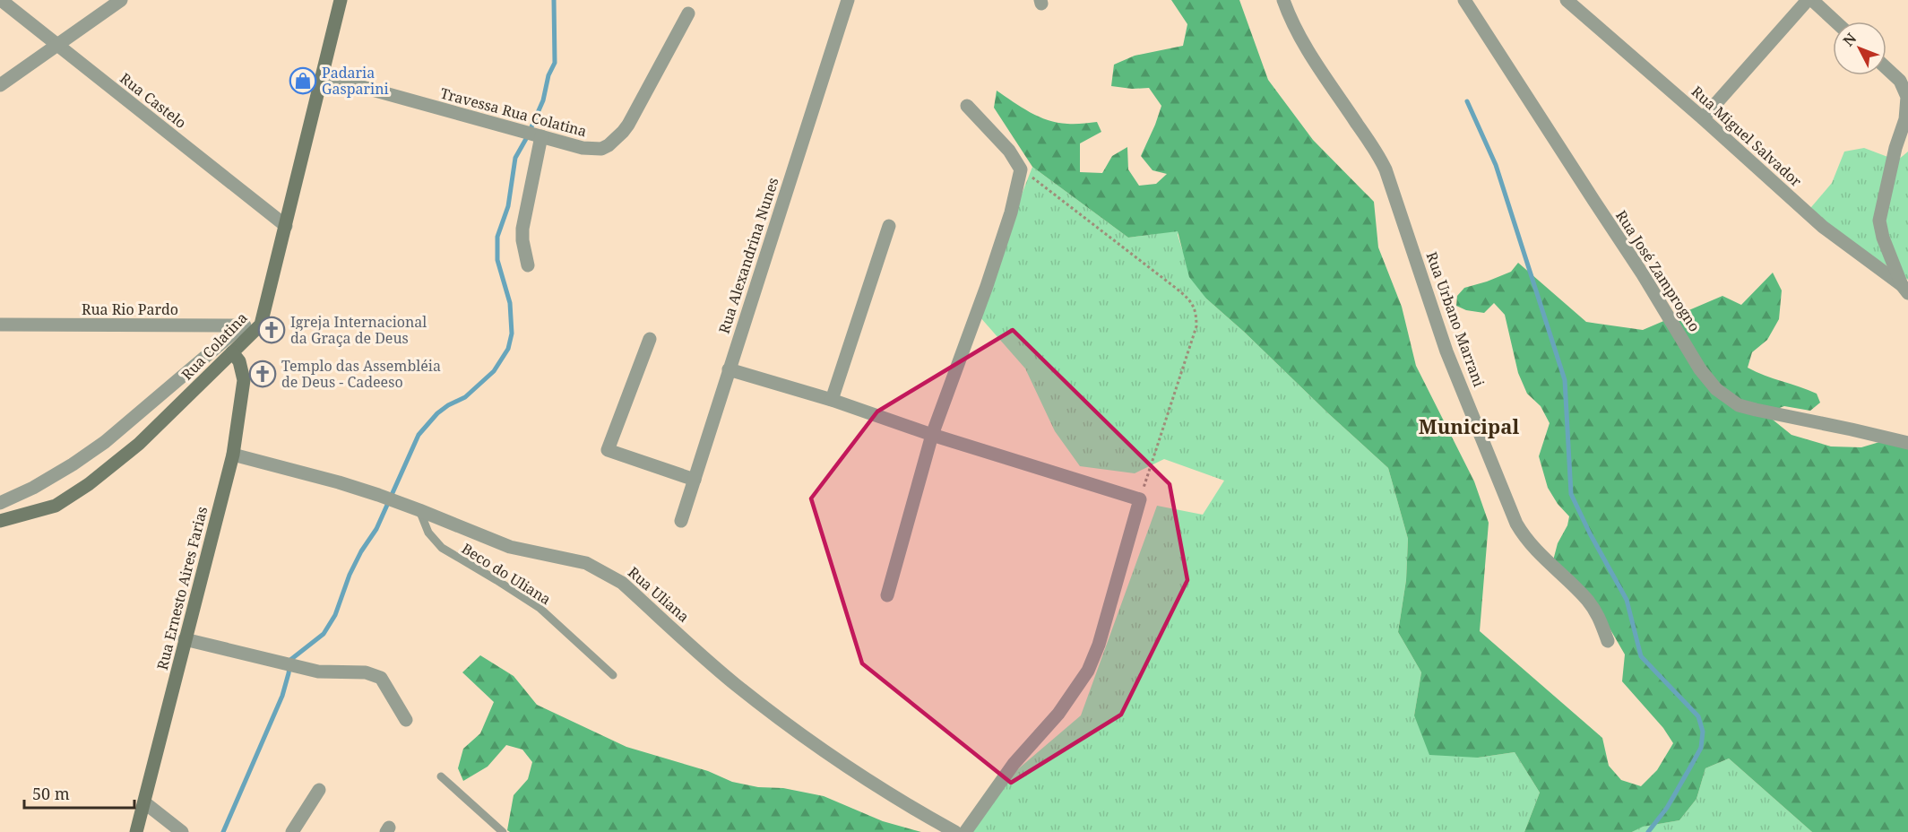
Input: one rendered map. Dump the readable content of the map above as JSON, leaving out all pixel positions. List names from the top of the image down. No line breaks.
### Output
{"streets":{"main road":["Rua Colatina","Rua Ernesto Aires Farias"],"street":["Rua Castelo","Travessa Rua Colatina","Rua Miguel Salvador","Rua Alexandrina Nunes","Rua José Zamprogno","Rua Rio Pardo","Rua Urbano Marrani","Rua Uliana"],"lane":["Beco do Uliana"]},"crossings":[["Rua Castelo","Rua Colatina"],["Travessa Rua Colatina","Rua Colatina"],["Rua Rio Pardo","Rua Colatina"],["Rua Colatina","Rua Ernesto Aires Farias"],["Beco do Uliana","Rua Uliana"],["Rua Ernesto Aires Farias","Rua Uliana"]],"districts":["Municipal"],"places":{"shop":["Padaria Gasparini"],"church":["Igreja Internacional da Graça de Deus","Templo das Assembléia de Deus - Cadeeso"]},"scale_bar":"50 m","north":"top left"}
